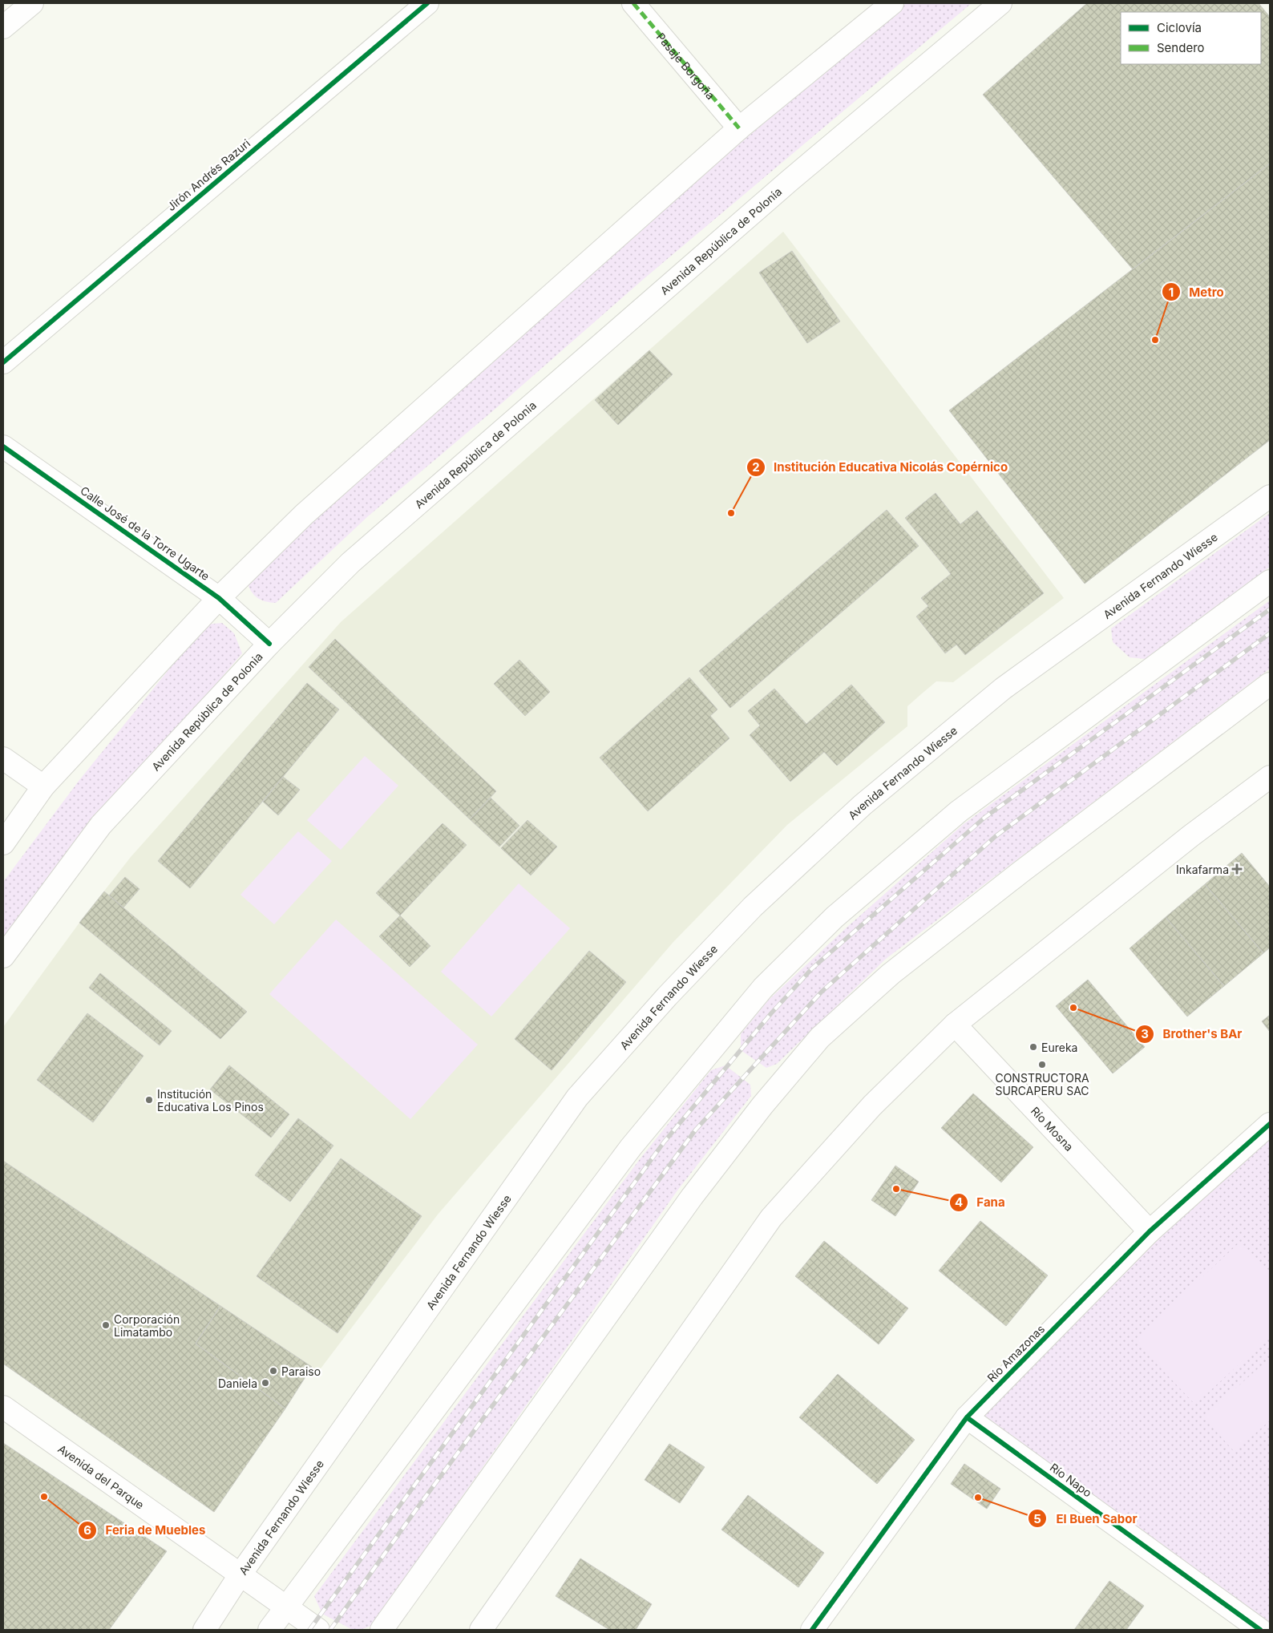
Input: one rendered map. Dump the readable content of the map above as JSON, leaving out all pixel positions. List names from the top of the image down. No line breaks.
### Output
{"streets":{"main road":["Pasaje Borgoña","Jirón Andrés Razuri","Avenida República de Polonia","Calle José de la Torre Ugarte","Avenida Fernando Wiesse","Río Mosna","Río Amazonas","Avenida del Parque","Río Napo"]},"crossings":[["Avenida República de Polonia","Calle José de la Torre Ugarte"],["Avenida Fernando Wiesse","Avenida del Parque"],["Río Mosna","Río Amazonas"],["Río Amazonas","Río Napo"]],"places":{"other":["Metro","Institución Educativa Nicolás Copérnico","Brother's BAr","Eureka","CONSTRUCTORA SURCAPERU SAC","Institución Educativa Los Pinos","Fana","Corporación Limatambo","Paraiso","Daniela","Feria de Muebles","El Buen Sabor"],"health":["Inkafarma"]},"legend":["Ciclovía","Sendero"]}
